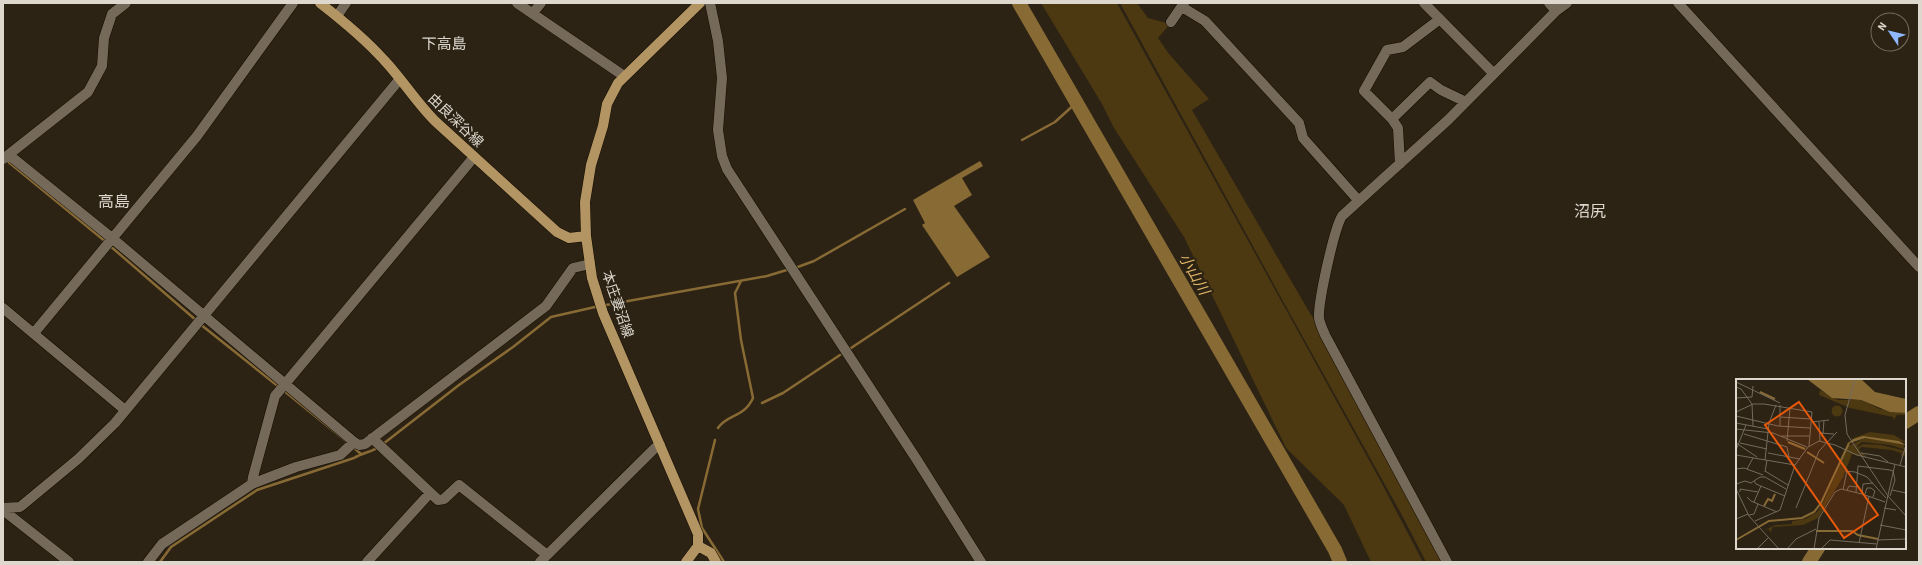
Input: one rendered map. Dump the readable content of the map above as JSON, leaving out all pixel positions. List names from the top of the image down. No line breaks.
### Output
{"streets":{"main road":["由良深谷線","本庄妻沼線"]},"crossings":[["由良深谷線","本庄妻沼線"]],"districts":["下高島","高島","沼尻"],"water":["小山川"],"north":"top left"}
